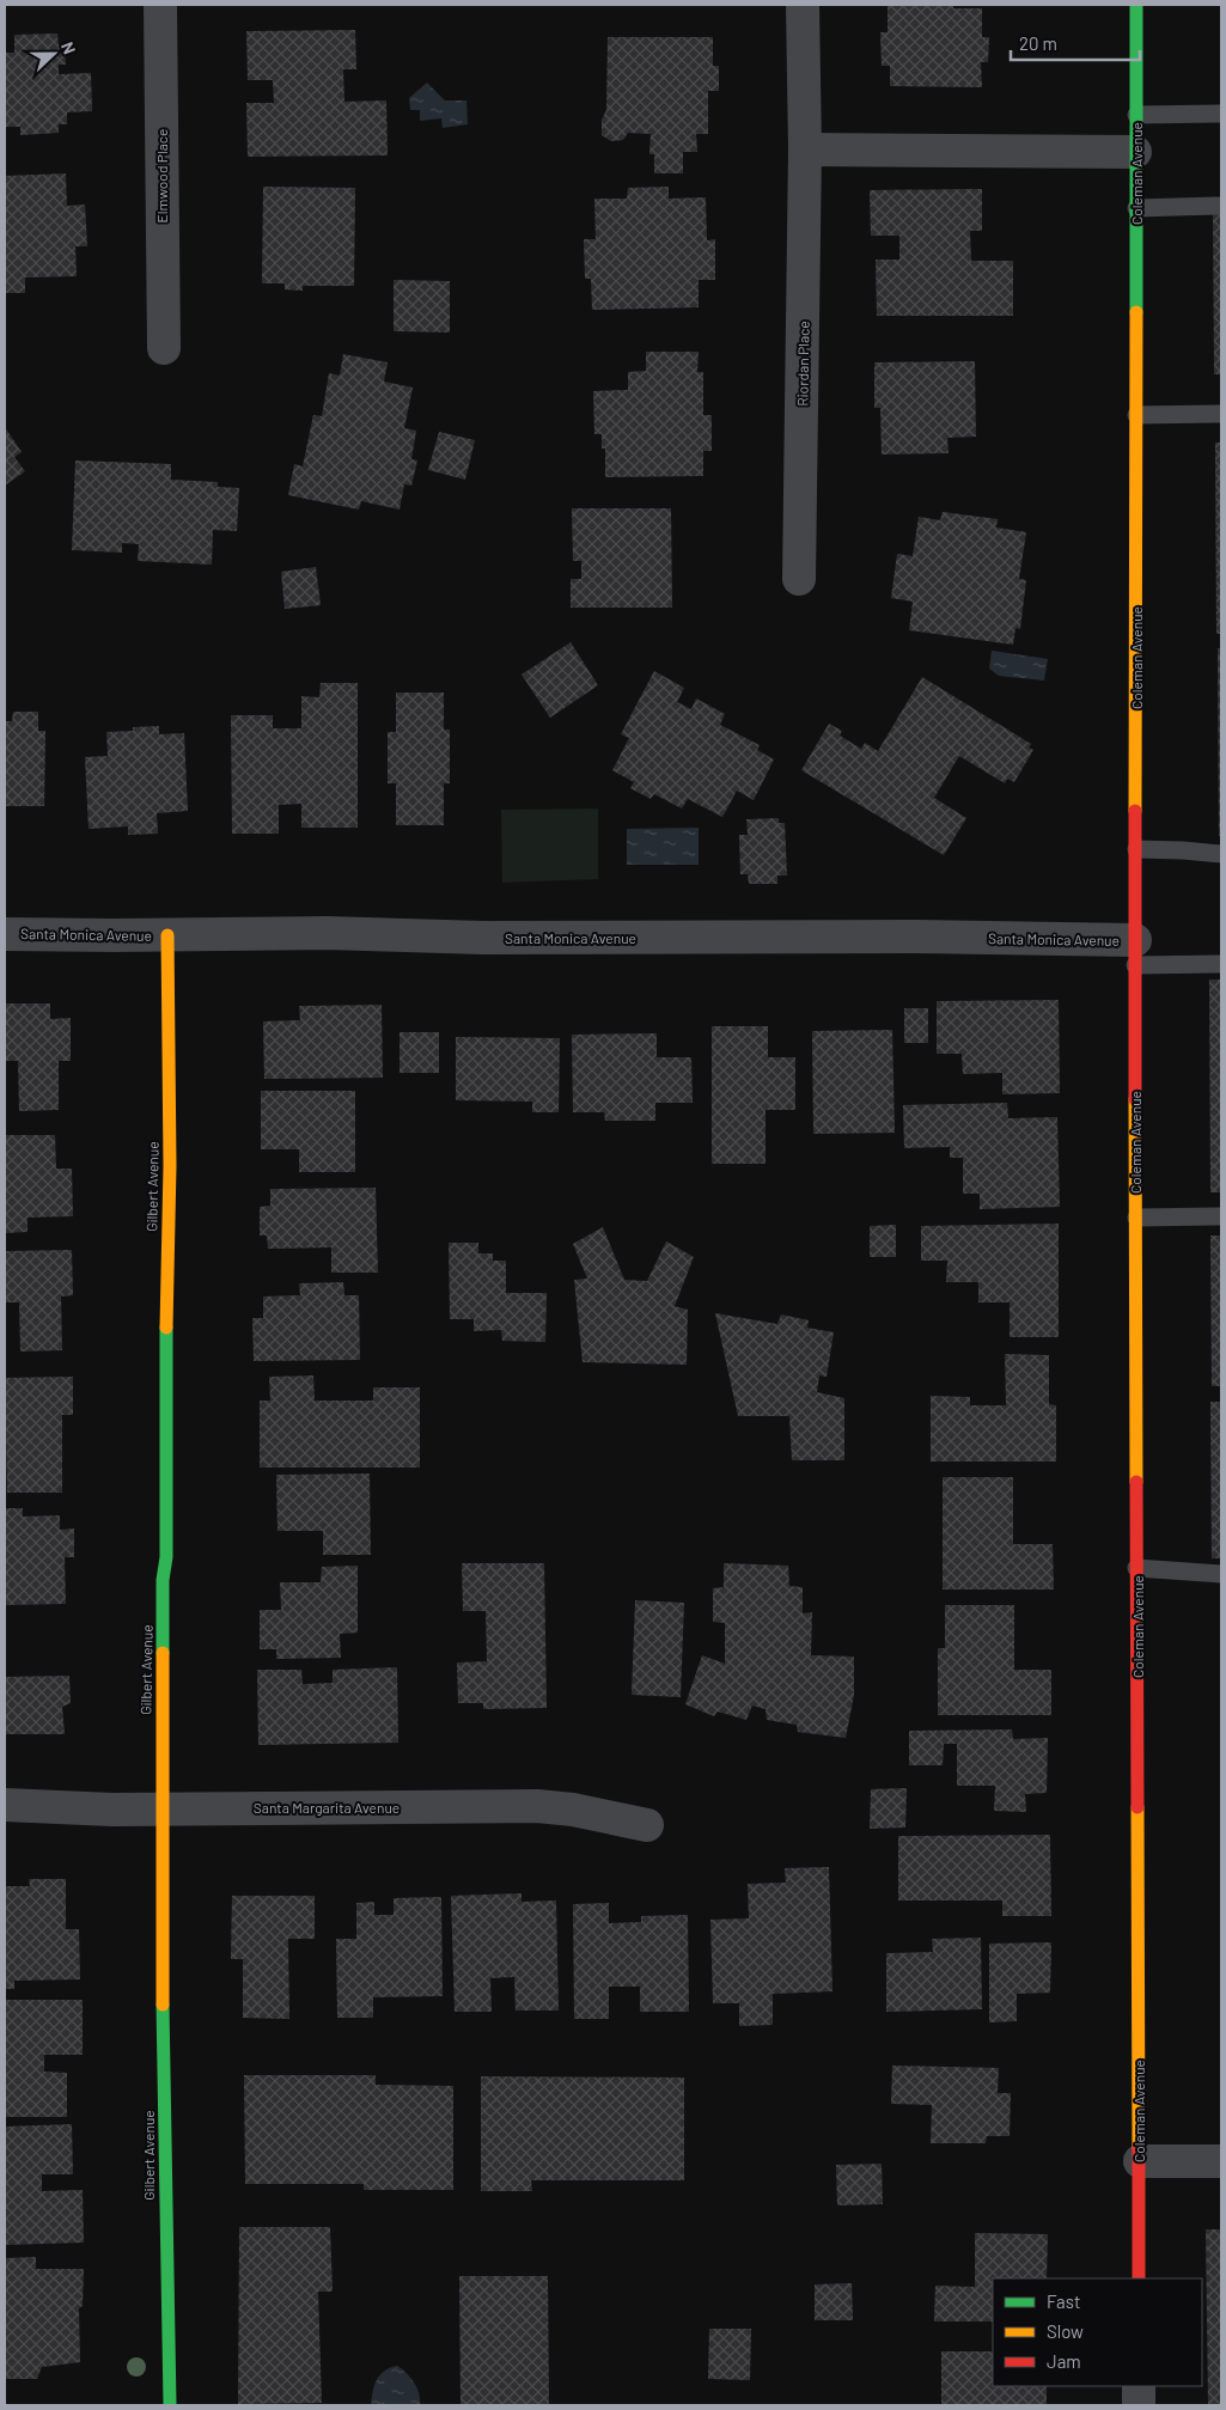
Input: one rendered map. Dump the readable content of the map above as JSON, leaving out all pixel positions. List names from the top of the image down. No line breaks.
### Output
{"streets":{"street":["Coleman Avenue","Elmwood Place","Riordan Place","Santa Monica Avenue","Gilbert Avenue","Santa Margarita Avenue"]},"crossings":[["Coleman Avenue","Santa Monica Avenue"],["Santa Monica Avenue","Gilbert Avenue"],["Gilbert Avenue","Santa Margarita Avenue"]],"legend":["Fast","Slow","Jam"],"scale_bar":"20 m","north":"right"}
